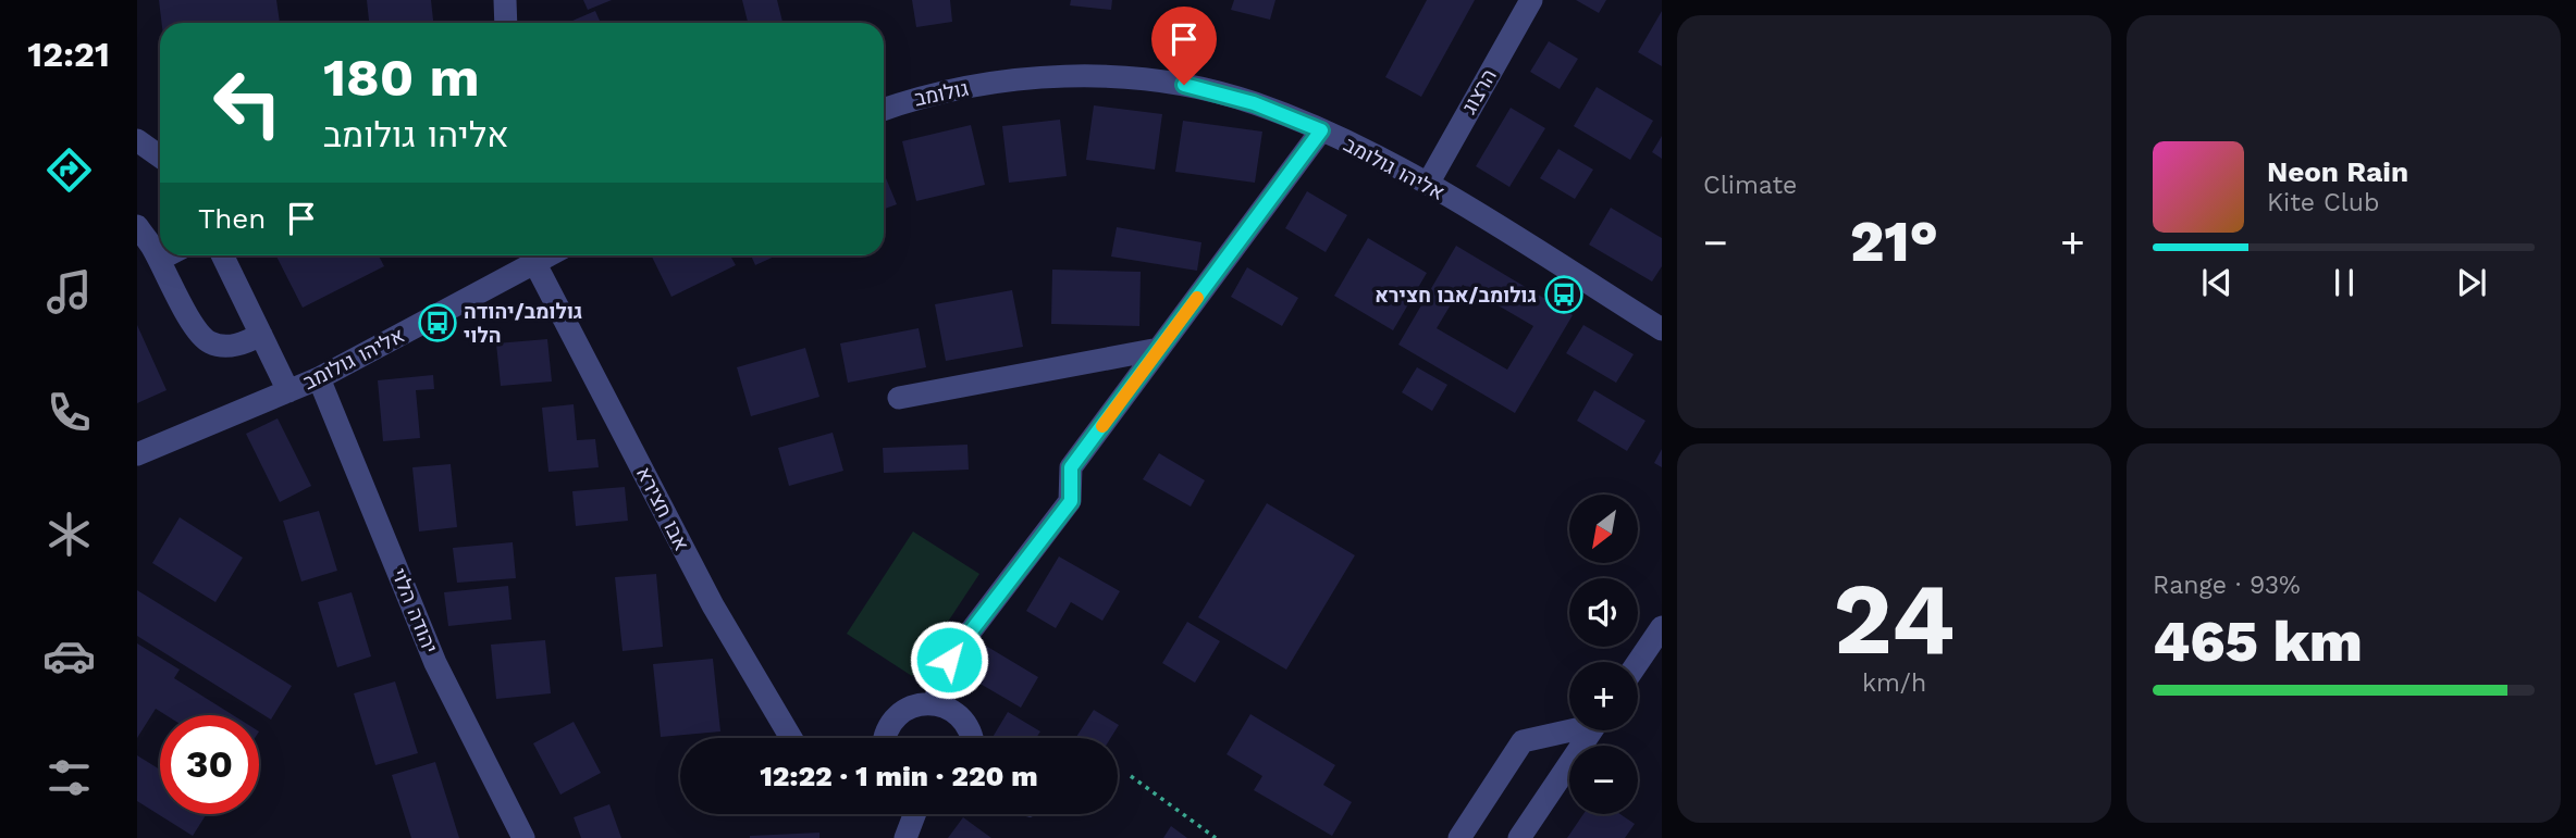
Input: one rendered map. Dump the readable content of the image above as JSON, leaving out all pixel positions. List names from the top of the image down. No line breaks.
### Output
{"streets":{"street":["הרצוג","גולומב","אליהו גולומב","אבו חצירא","יהודה הלוי"]},"crossings":[["הרצוג","אליהו גולומב"],["גולומב","אליהו גולומב"],["אליהו גולומב","אבו חצירא"],["אליהו גולומב","יהודה הלוי"]],"places":{"bus stop":["גולומב/אבו חצירא","גולומב/יהודה הלוי"]},"north":"bottom left","page":{"tabs":"12:21","tile":["Climate",["24","km/h"],["Range · 93%","465 km"]],"turn":["180 m","אליהו גולומב"],"song":["Neon Rain","Kite Club"],"then":"Then","heat":["−","21°","+"],"map_buttons":["+","−"],"limit":"30","trip":"12:22 · 1 min · 220 m"}}
